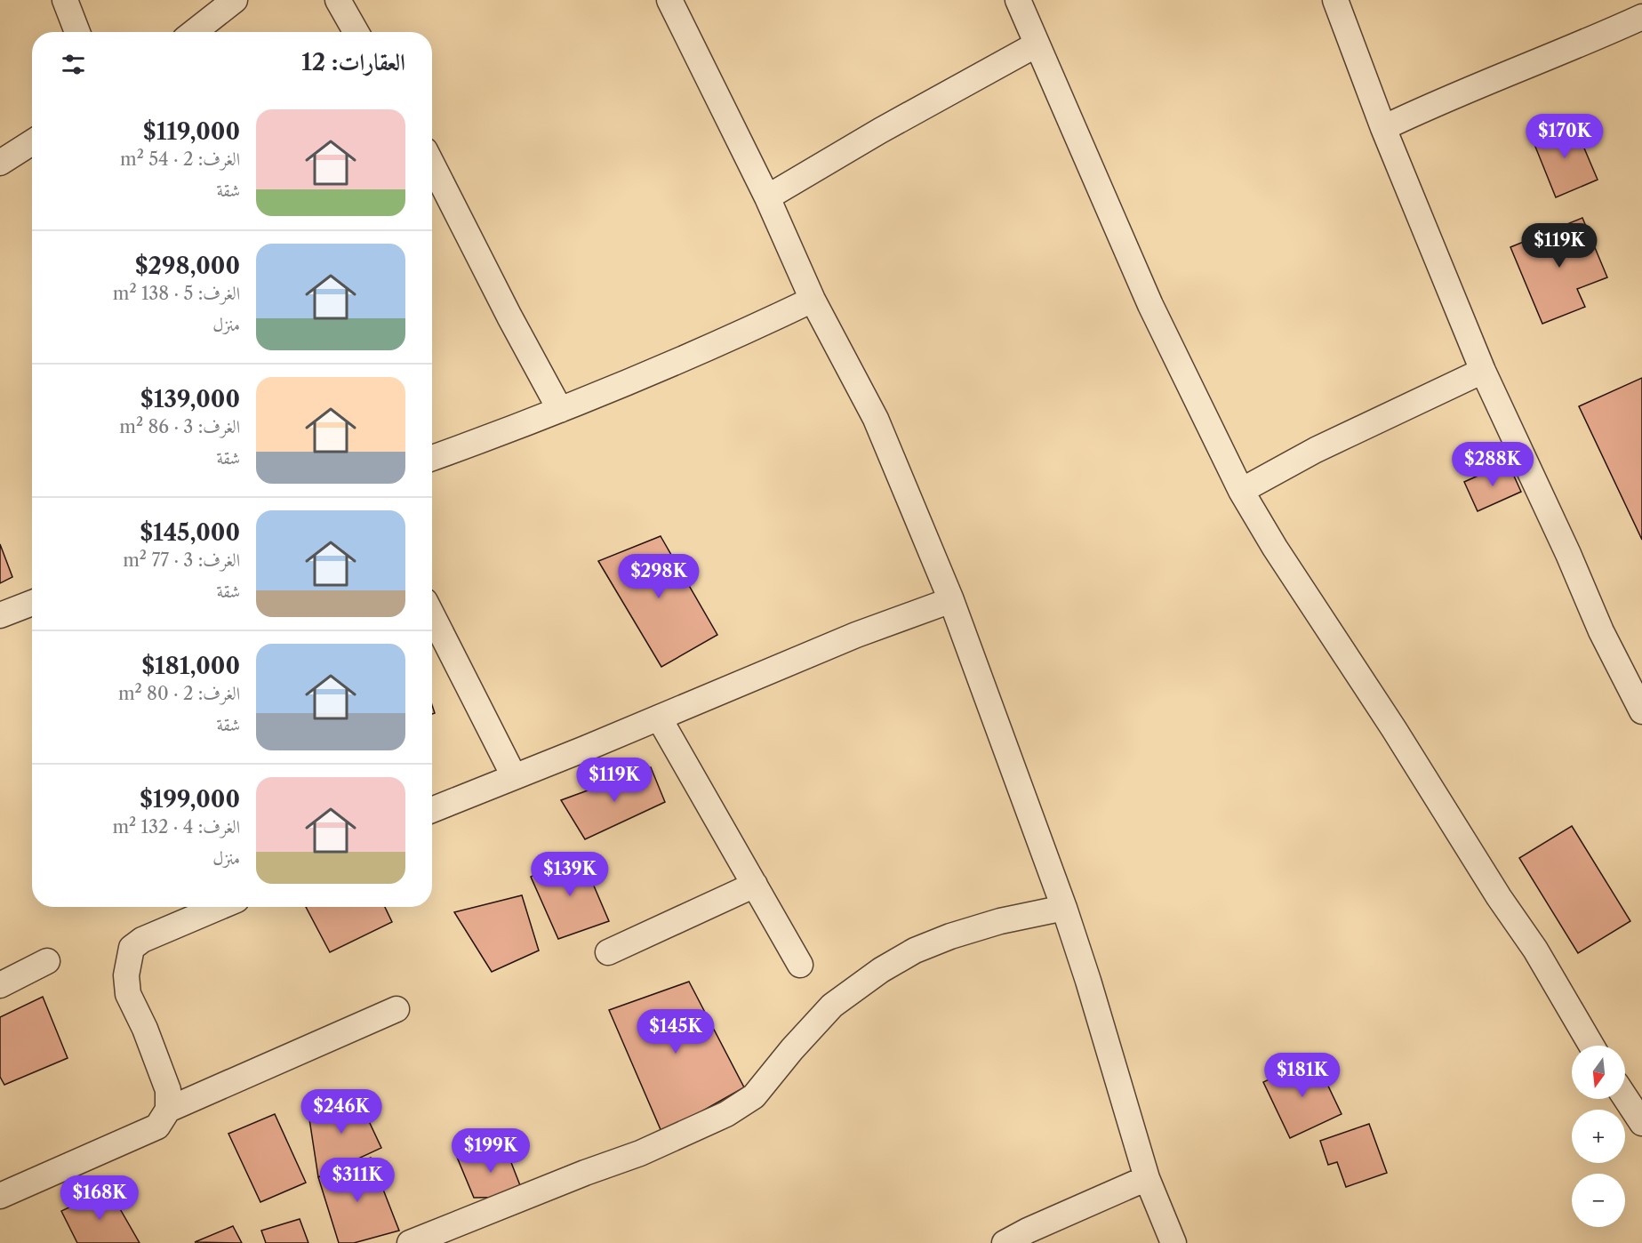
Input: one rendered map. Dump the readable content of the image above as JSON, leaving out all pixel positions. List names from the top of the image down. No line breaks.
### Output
{"north":"bottom","page":{"heading":"العقارات: 12","list":[{"name":"$119,000","note":"الغرف: 2 · 54 m² · شقة"},{"name":"$298,000","note":"الغرف: 5 · 138 m² · منزل"},{"name":"$139,000","note":"الغرف: 3 · 86 m² · شقة"},{"name":"$145,000","note":"الغرف: 3 · 77 m² · شقة"},{"name":"$181,000","note":"الغرف: 2 · 80 m² · شقة"},{"name":"$199,000","note":"الغرف: 4 · 132 m² · منزل"}],"price":["$170K","$119K","$288K","$298K","$119K","$139K","$145K","$181K","$246K","$199K","$311K","$168K"],"map_buttons":["+","−"]}}
